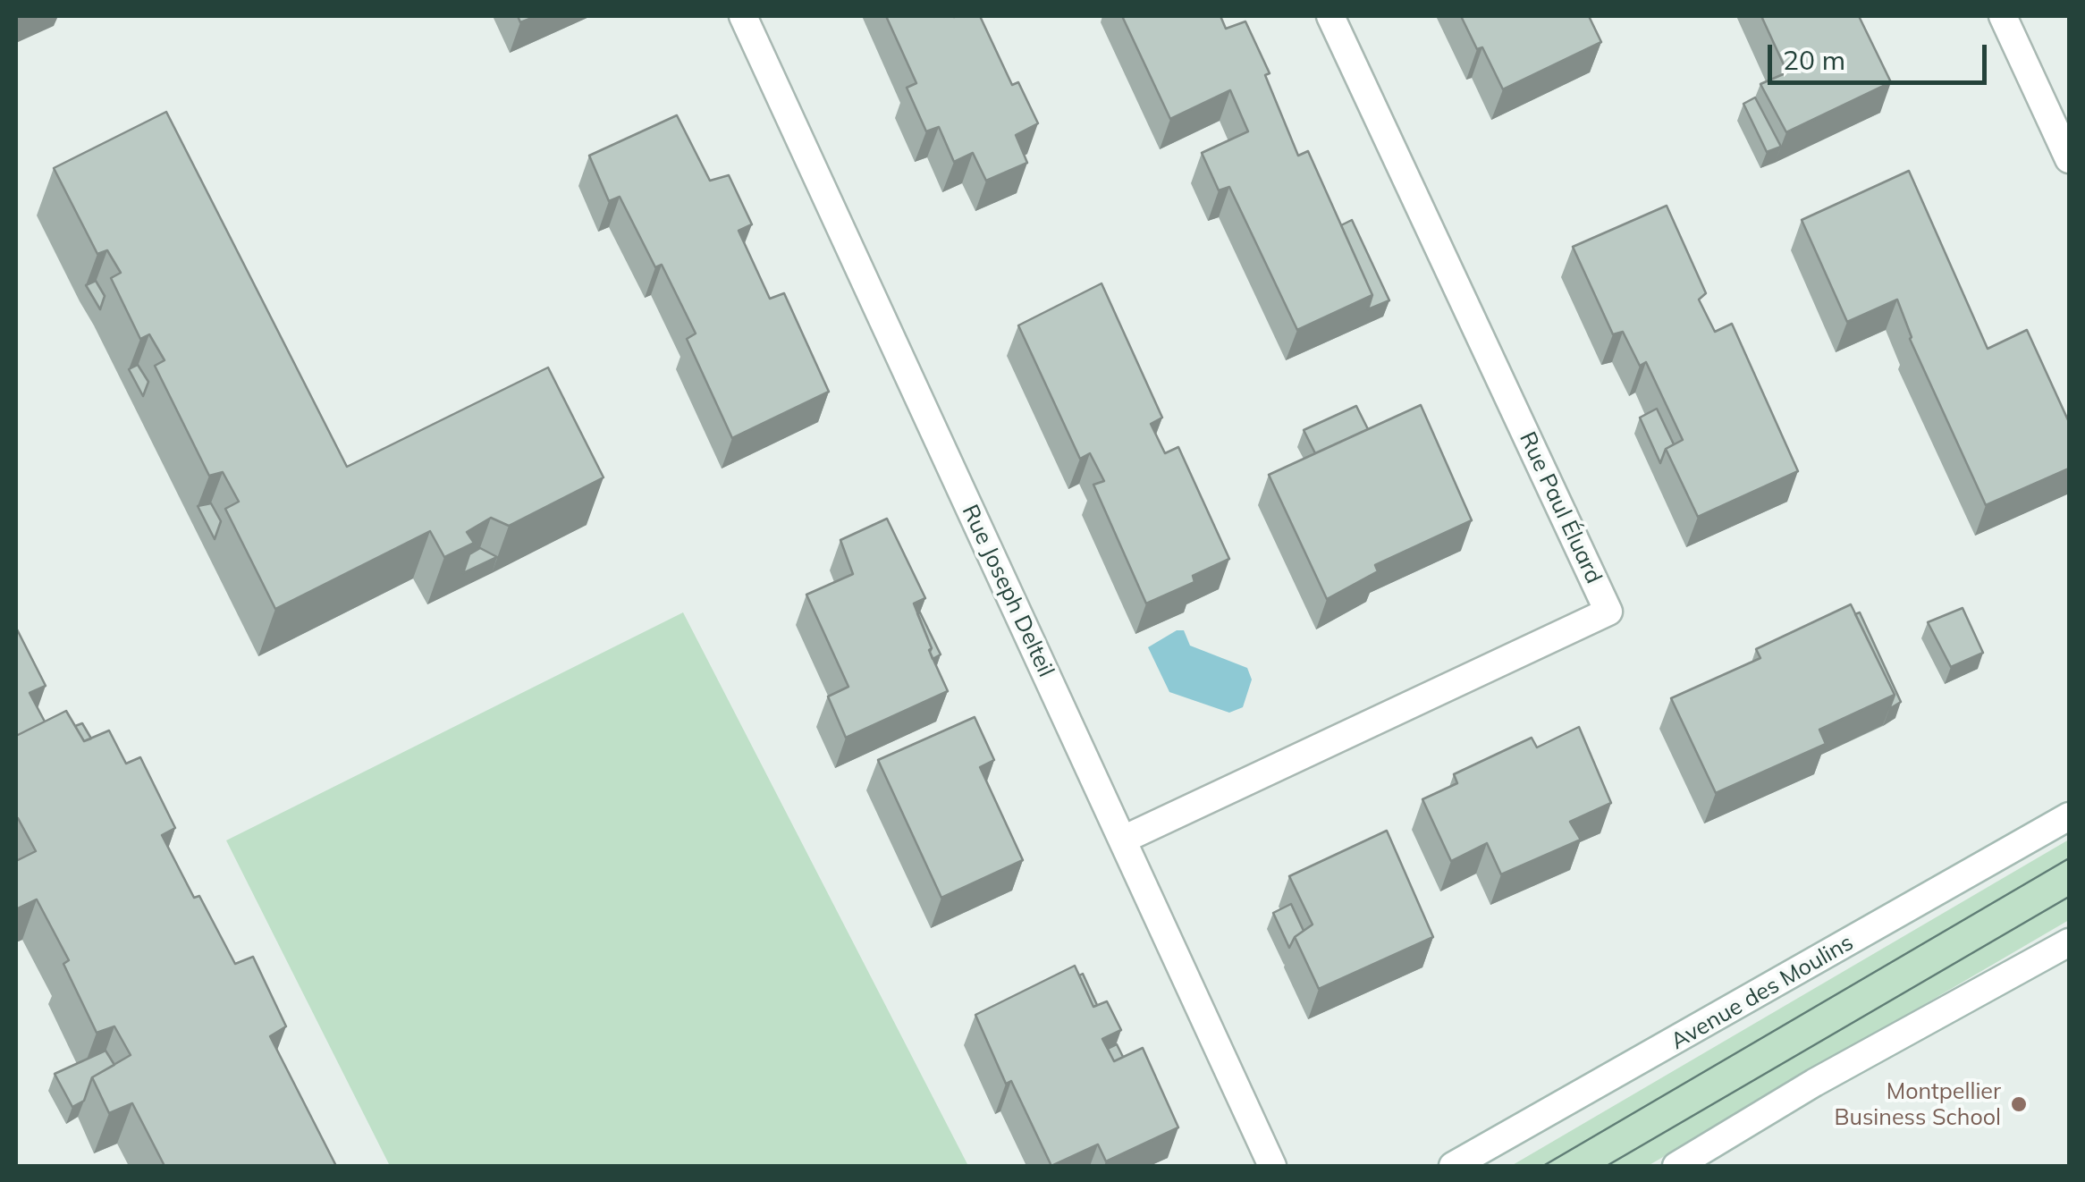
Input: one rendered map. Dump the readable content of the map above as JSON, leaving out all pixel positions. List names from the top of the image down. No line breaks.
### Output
{"streets":{"street":["Rue Paul Éluard","Rue Joseph Delteil","Avenue des Moulins"]},"crossings":[["Rue Paul Éluard","Rue Joseph Delteil"]],"places":["Montpellier Business School"],"scale_bar":"20 m"}
